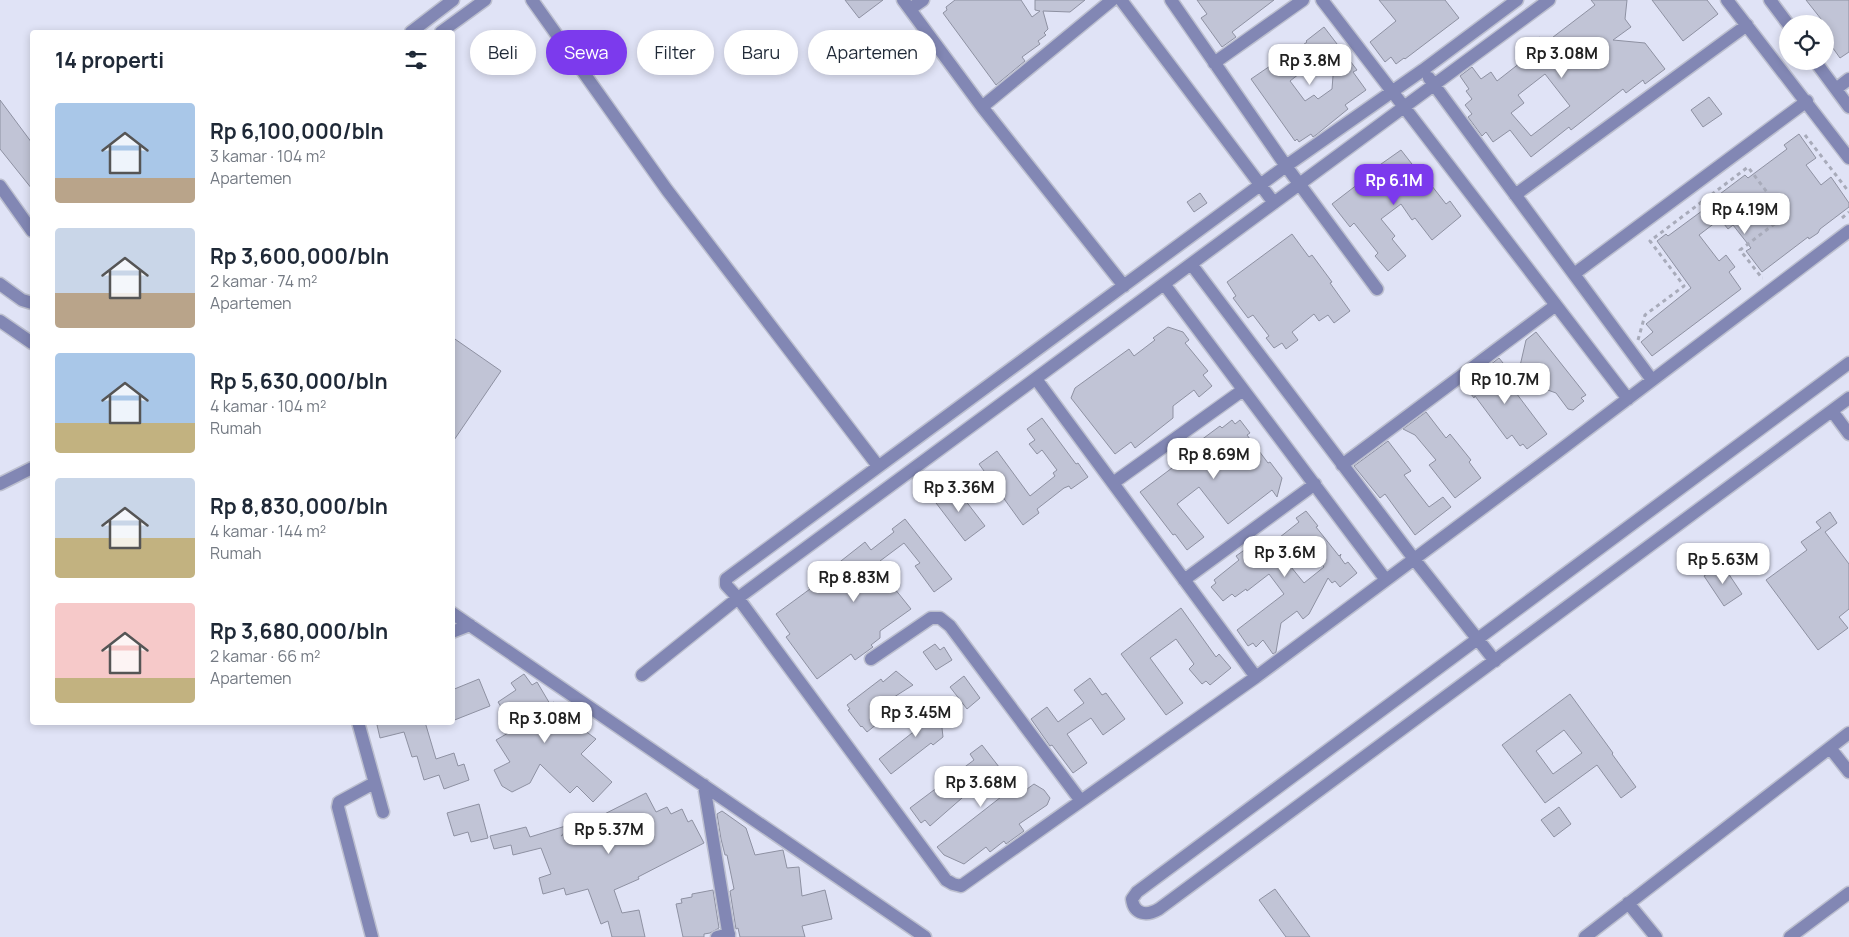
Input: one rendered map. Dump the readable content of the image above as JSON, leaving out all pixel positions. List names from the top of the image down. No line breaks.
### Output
{"page":{"chip":["Beli","Sewa","Filter","Baru","Apartemen"],"heading":"14 properti","price":["Rp 3.08M","Rp 3.8M","Rp 6.1M","Rp 4.19M","Rp 10.7M","Rp 8.69M","Rp 3.36M","Rp 3.6M","Rp 5.63M","Rp 8.83M","Rp 3.45M","Rp 3.08M","Rp 3.68M","Rp 5.37M"],"list":[{"name":"Rp 6,100,000/bln","note":"3 kamar · 104 m² · Apartemen"},{"name":"Rp 3,600,000/bln","note":"2 kamar · 74 m² · Apartemen"},{"name":"Rp 5,630,000/bln","note":"4 kamar · 104 m² · Rumah"},{"name":"Rp 8,830,000/bln","note":"4 kamar · 144 m² · Rumah"},{"name":"Rp 3,680,000/bln","note":"2 kamar · 66 m² · Apartemen"}]}}
